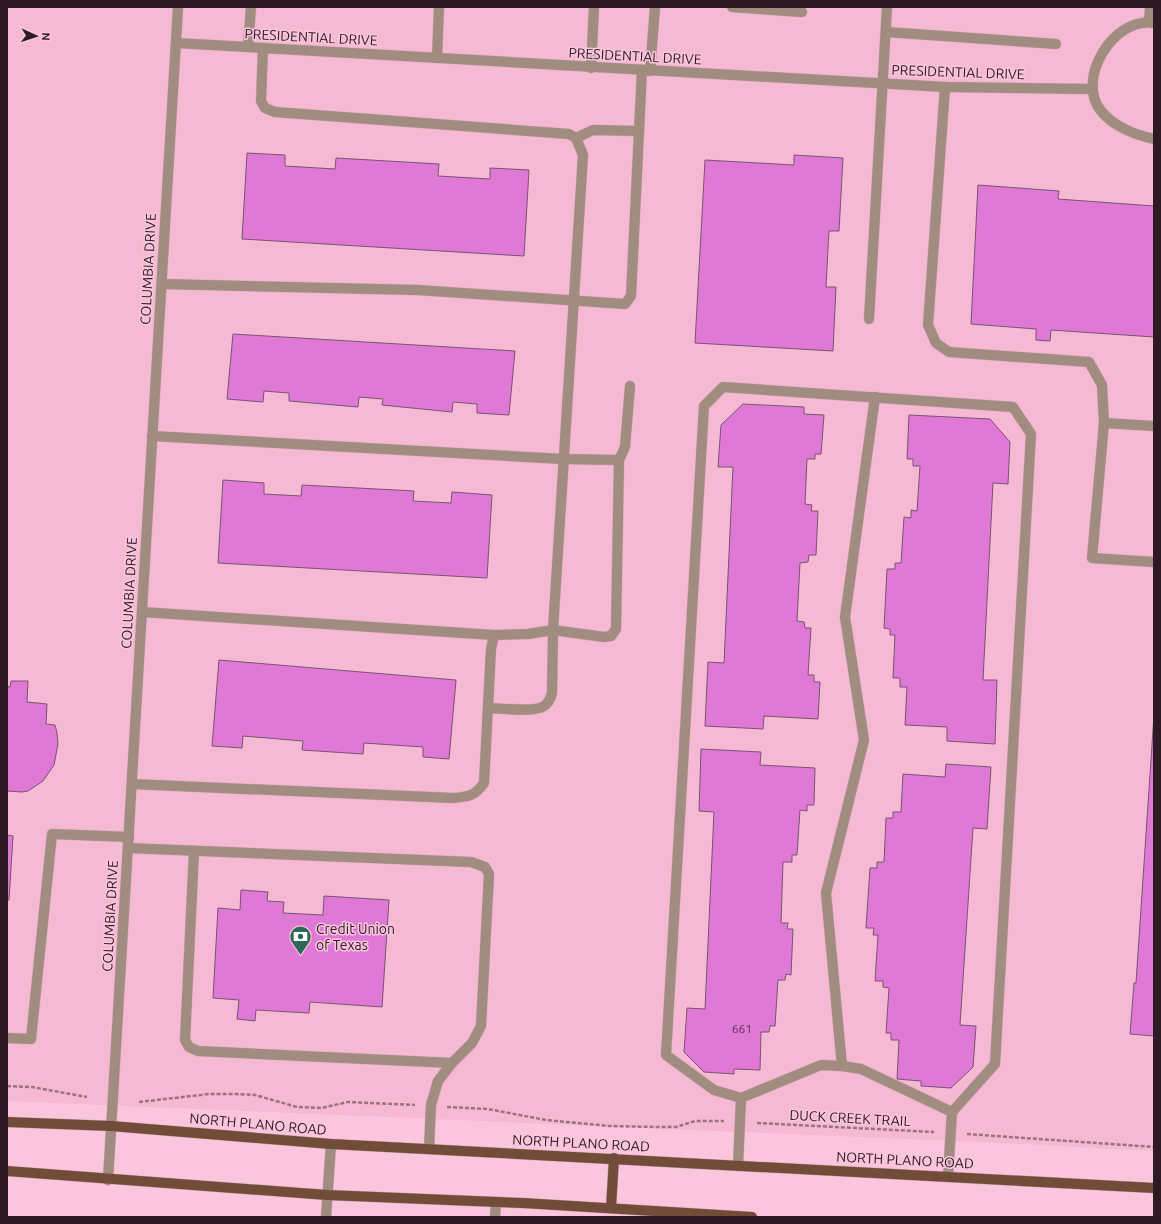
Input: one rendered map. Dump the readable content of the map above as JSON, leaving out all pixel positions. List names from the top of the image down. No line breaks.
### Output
{"streets":{"main road":["NORTH PLANO ROAD"],"street":["PRESIDENTIAL DRIVE","COLUMBIA DRIVE"],"path":["DUCK CREEK TRAIL"]},"crossings":[["PRESIDENTIAL DRIVE","COLUMBIA DRIVE"],["COLUMBIA DRIVE","NORTH PLANO ROAD"]],"places":{"bank":["Credit Union of Texas"]},"house_numbers":["661"],"north":"right"}
